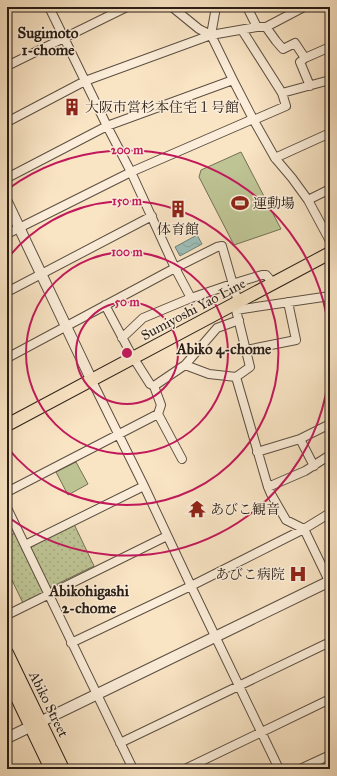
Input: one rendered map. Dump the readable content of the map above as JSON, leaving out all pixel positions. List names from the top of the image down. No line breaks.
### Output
{"streets":{"main road":["Sumiyoshi Yao Line","Abiko Street"]},"districts":["Sugimoto 1-chome","Abiko 4-chome","Abikohigashi 2-chome"],"places":{"building":["大阪市営杉本住宅１号館","体育館"],"sports":["運動場"],"temple":["あびこ観音"],"hospital":["あびこ病院"]},"rings":["200 m","150 m","100 m","50 m"]}
